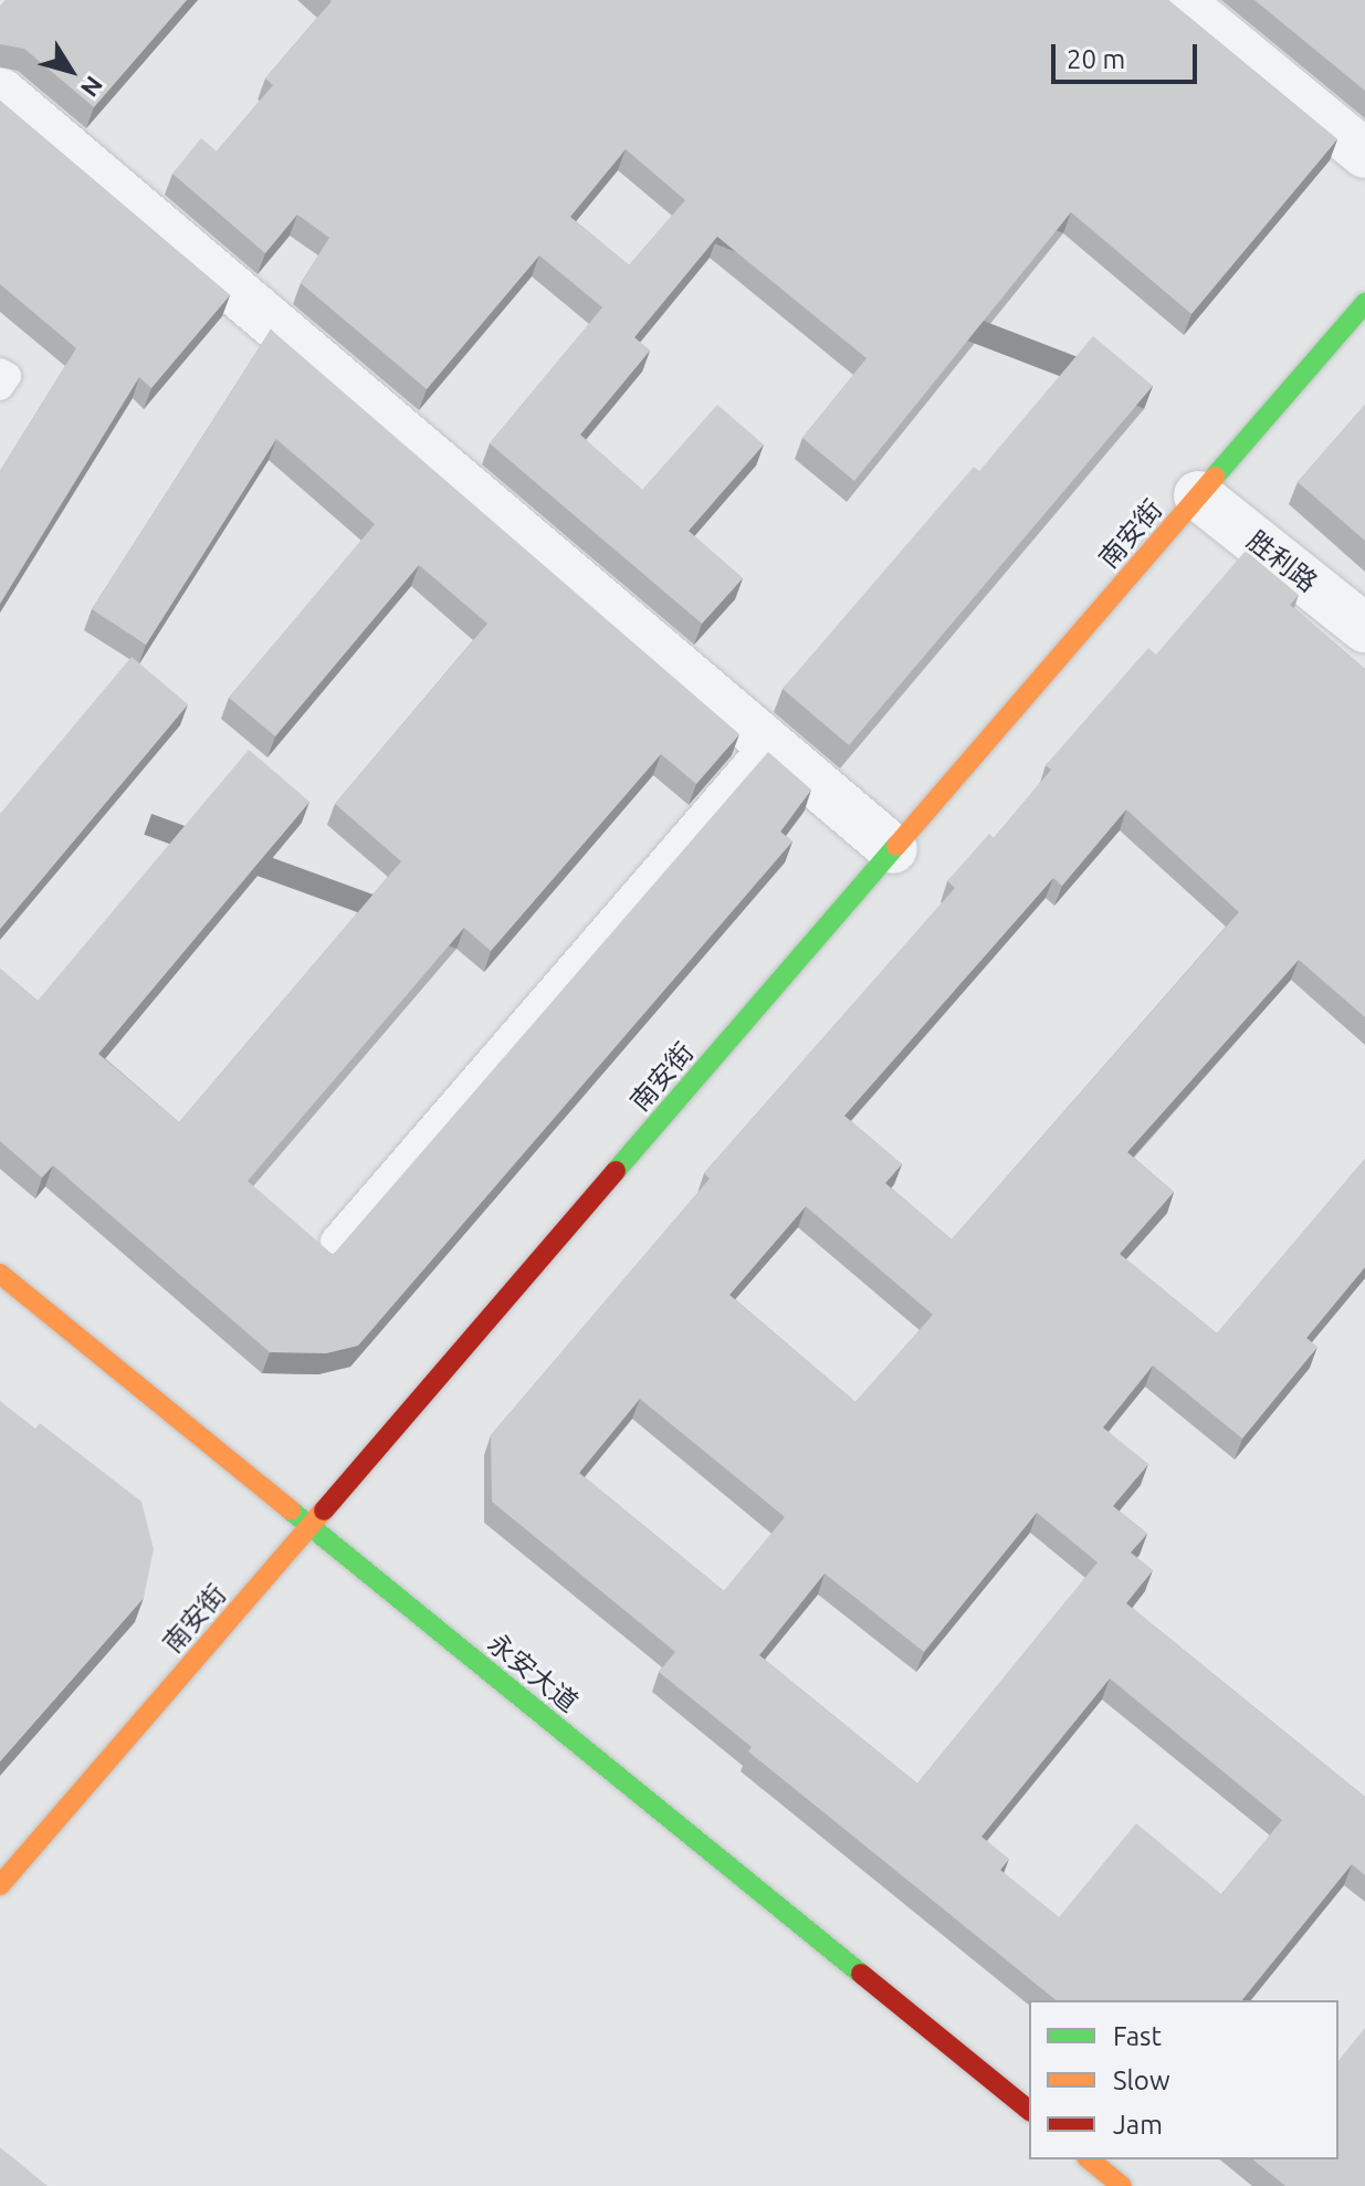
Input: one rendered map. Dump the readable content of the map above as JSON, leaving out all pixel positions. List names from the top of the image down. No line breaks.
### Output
{"streets":{"main road":["南安街","永安大道"],"street":["胜利路"]},"crossings":[["南安街","胜利路"],["南安街","永安大道"]],"legend":["Fast","Slow","Jam"],"scale_bar":"20 m","north":"bottom right"}
